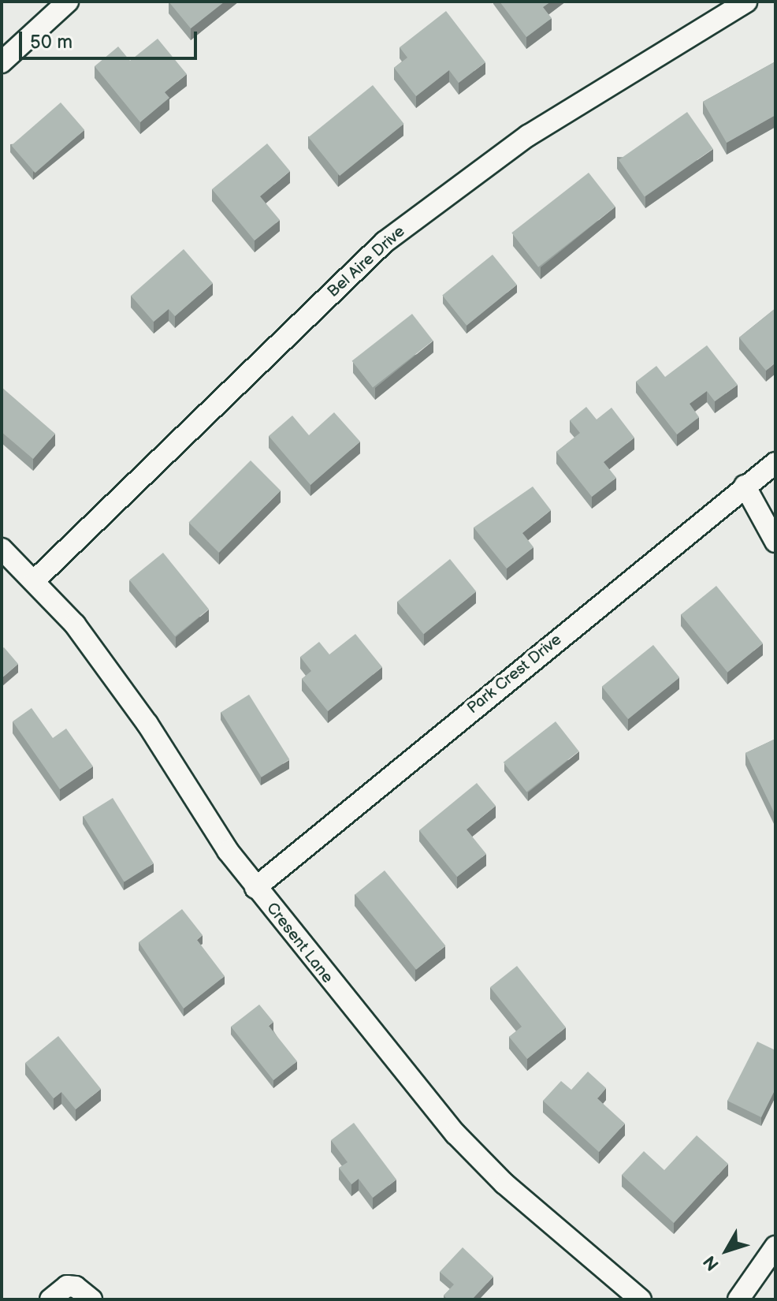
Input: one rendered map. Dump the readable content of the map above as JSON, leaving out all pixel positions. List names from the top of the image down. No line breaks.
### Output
{"streets":{"street":["Bel Aire Drive","Park Crest Drive","Cresent Lane"]},"crossings":[["Bel Aire Drive","Cresent Lane"],["Park Crest Drive","Cresent Lane"]],"scale_bar":"50 m","north":"bottom left"}
